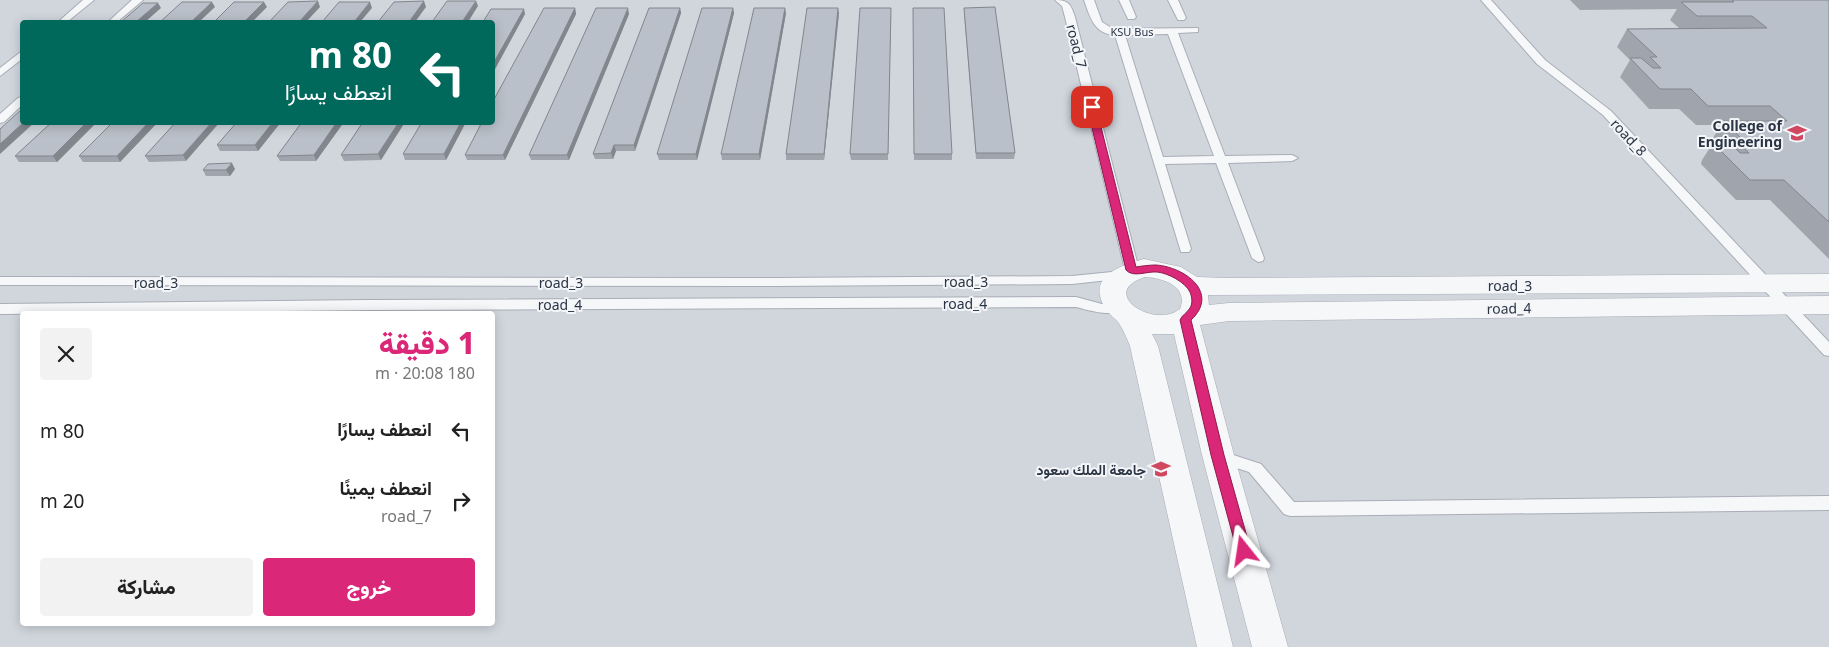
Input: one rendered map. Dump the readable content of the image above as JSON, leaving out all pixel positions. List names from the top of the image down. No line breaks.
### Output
{"streets":{"street":["road_3","road_4"],"lane":["KSU Bus","road_7","road_8"]},"crossings":[["road_7","road_3"],["road_7","road_4"],["road_8","road_3"],["road_8","road_4"],["road_3","road_4"]],"places":{"school or university":["College of Engineering","جامعة الملك سعود"]},"page":{"turn":["80 m","انعطف يسارًا"],"heading":["1 دقيقة","180 m · 20:08"],"list":[{"name":"انعطف يسارًا","value":"80 m"},{"name":"انعطف يمينًا","note":"road_7","value":"20 m"}],"buttons":["خروج","مشاركة"]}}
